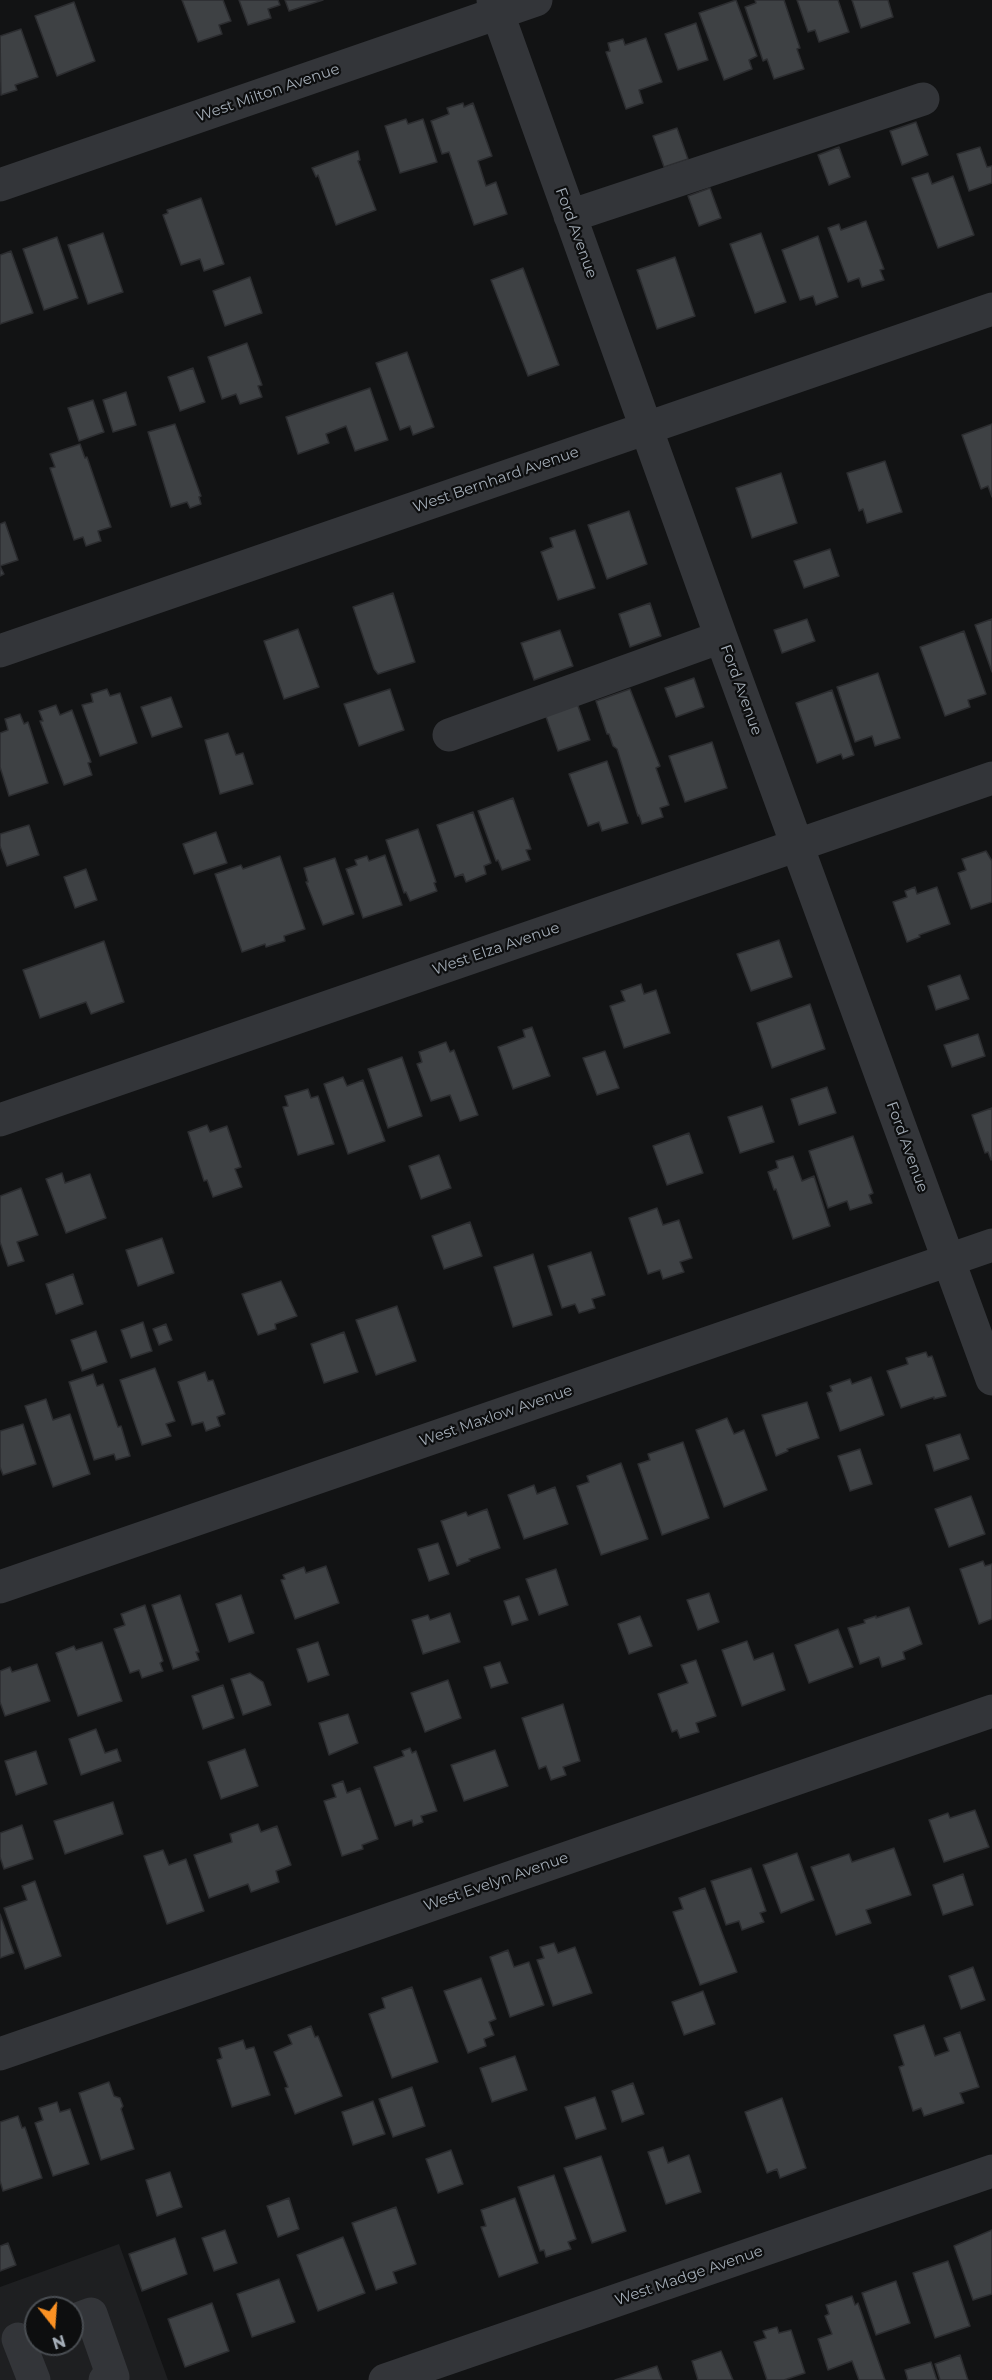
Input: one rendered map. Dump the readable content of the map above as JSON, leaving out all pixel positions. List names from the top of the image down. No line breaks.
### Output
{"streets":{"street":["West Milton Avenue","Ford Avenue","West Bernhard Avenue","West Elza Avenue","West Maxlow Avenue","West Evelyn Avenue","West Madge Avenue"]},"crossings":[["West Milton Avenue","Ford Avenue"],["Ford Avenue","West Bernhard Avenue"],["Ford Avenue","West Elza Avenue"],["Ford Avenue","West Maxlow Avenue"]],"north":"bottom"}
